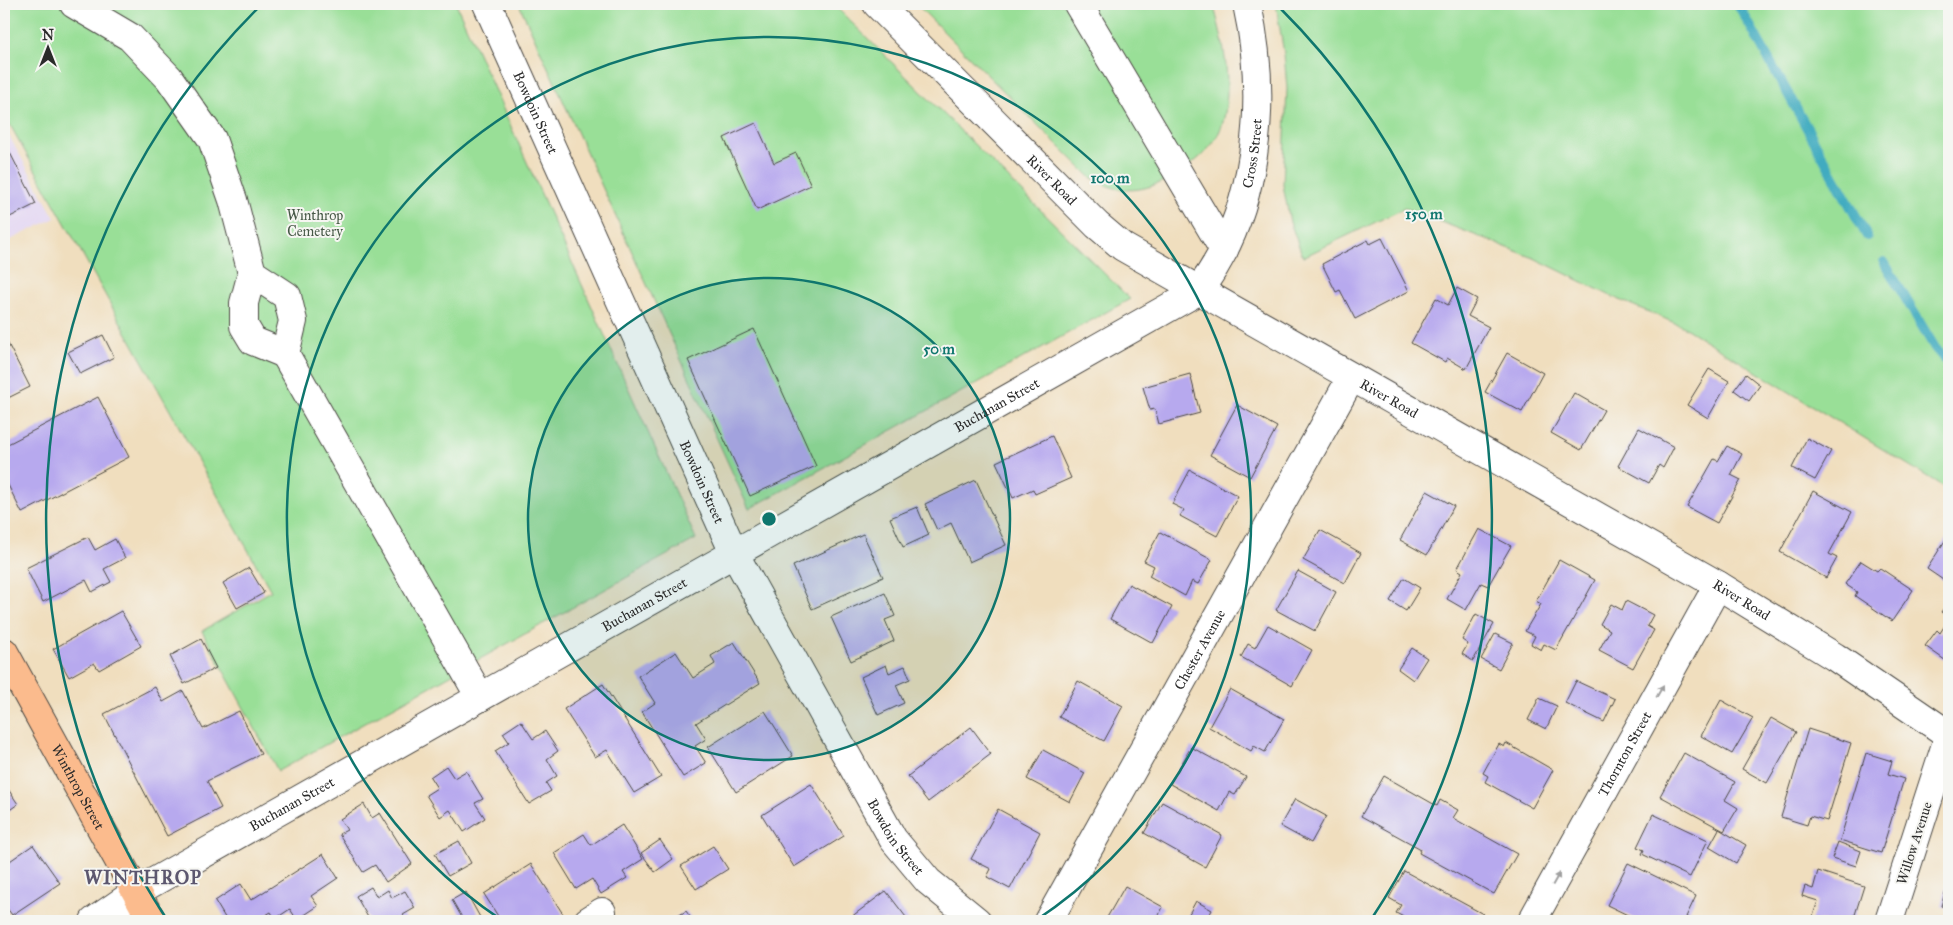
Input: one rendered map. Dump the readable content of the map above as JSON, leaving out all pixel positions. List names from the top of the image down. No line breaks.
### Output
{"streets":{"main road":["Winthrop Street"],"street":["Bowdoin Street","Cross Street","River Road","Buchanan Street","Chester Avenue","Thornton Street","Willow Avenue"]},"crossings":[["Bowdoin Street","Buchanan Street"],["Cross Street","River Road"],["Cross Street","Buchanan Street"],["River Road","Buchanan Street"],["River Road","Chester Avenue"],["River Road","Thornton Street"],["River Road","Willow Avenue"],["Buchanan Street","Winthrop Street"]],"one_way":["Thornton Street"],"districts":["WINTHROP"],"parks":["Winthrop Cemetery"],"north":"top","rings":["100 m","150 m","50 m"]}
